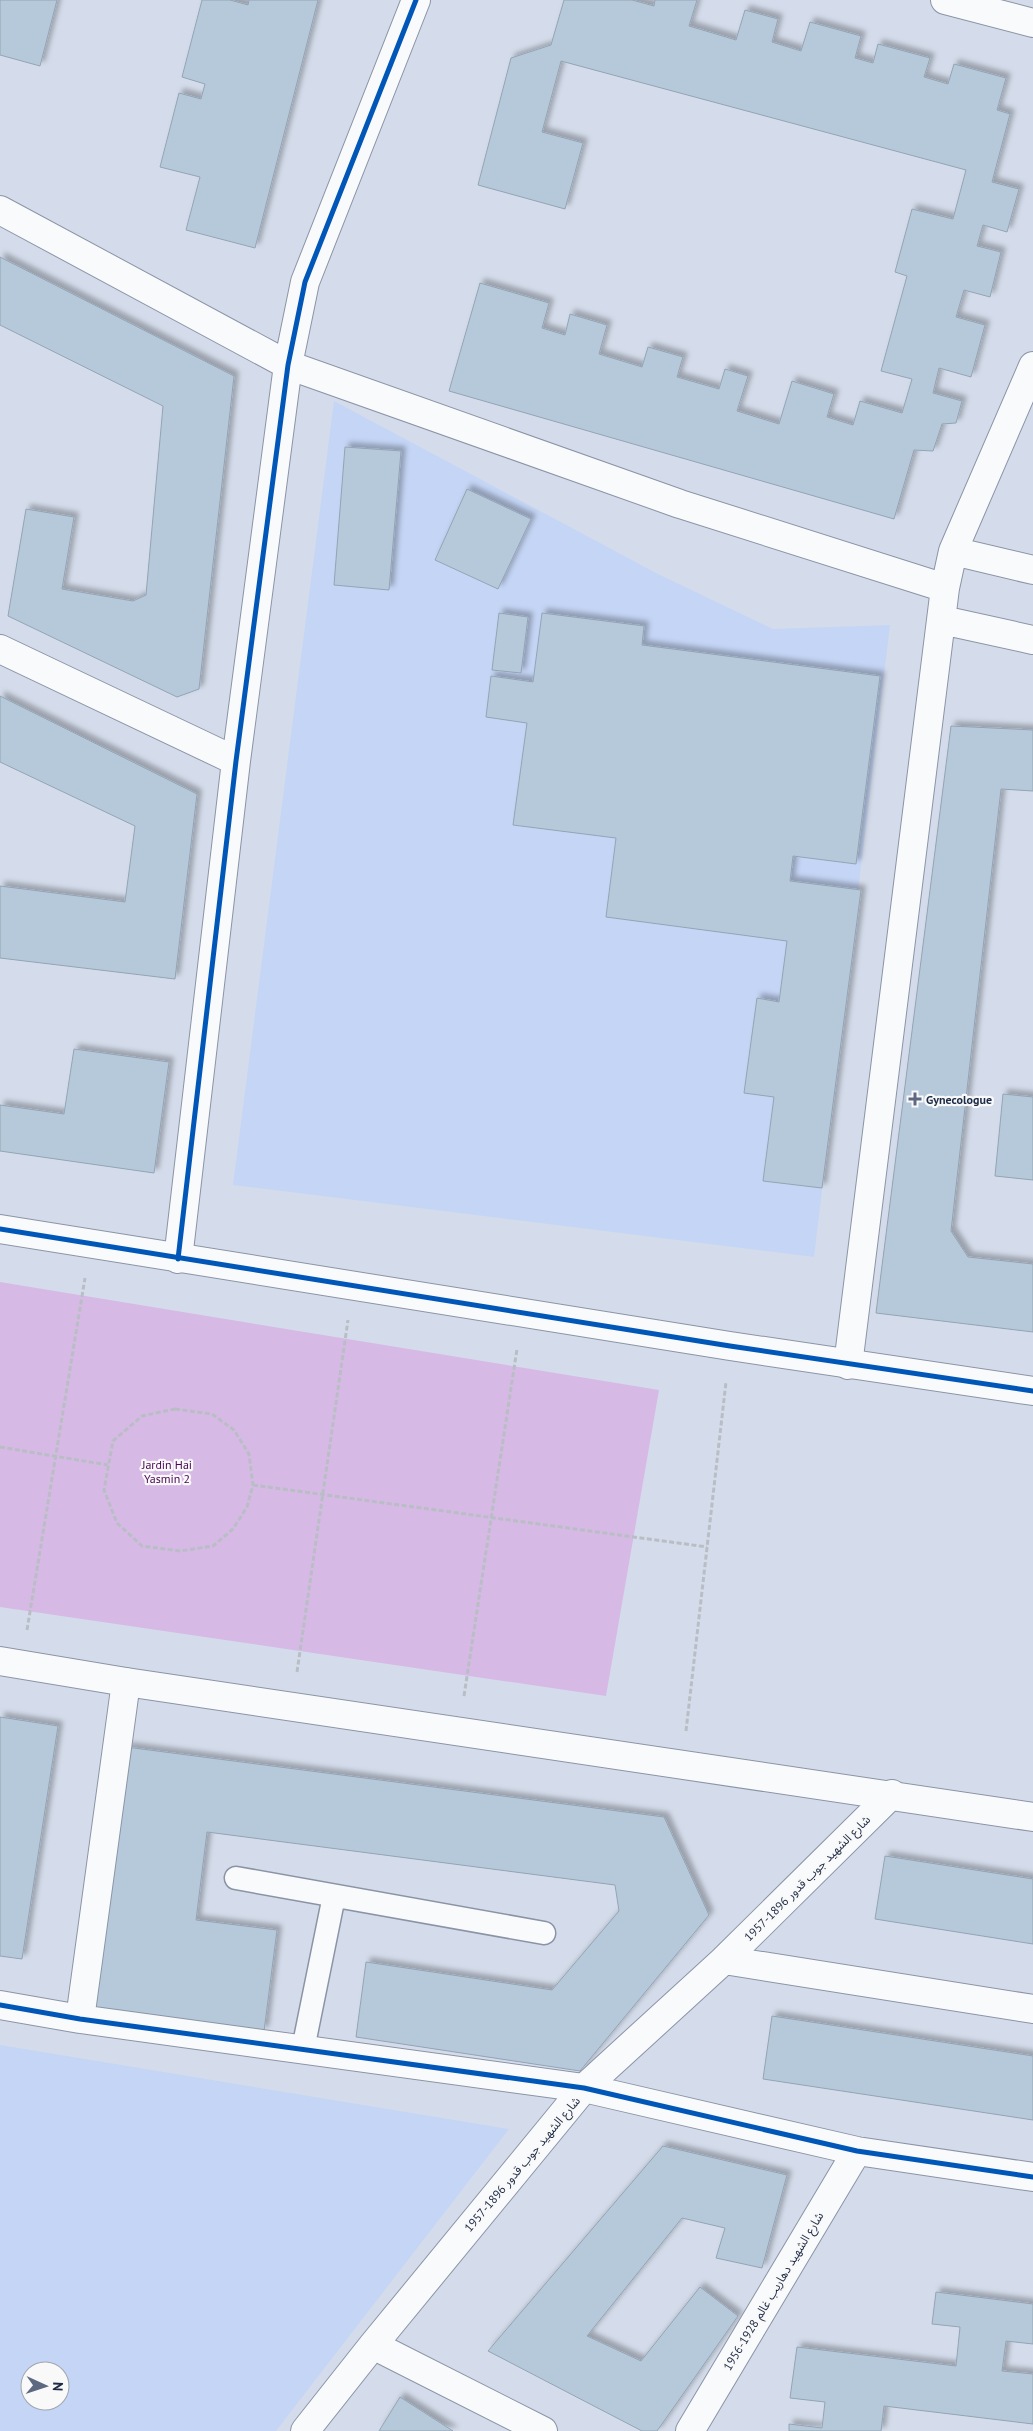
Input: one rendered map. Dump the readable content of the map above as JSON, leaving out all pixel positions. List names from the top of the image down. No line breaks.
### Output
{"streets":{"street":["شارع الشهيد جوب قدور 1896-1957","شارع الشهيد دهاريب غالم 1928-1956"]},"parks":["Jardin Hai Yasmin 2"],"places":{"health":["Gynecologue"]},"north":"right"}
